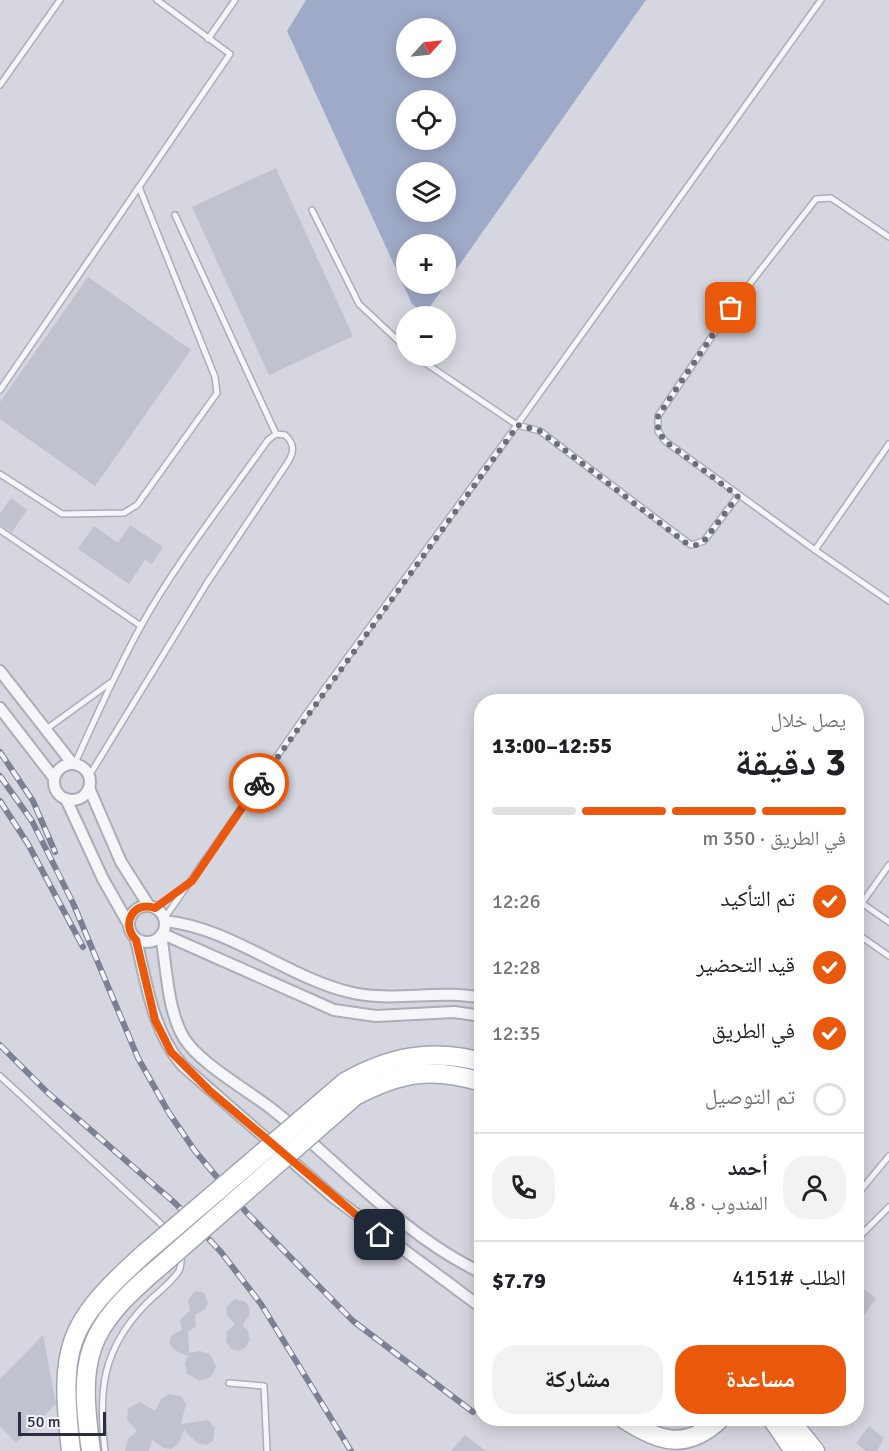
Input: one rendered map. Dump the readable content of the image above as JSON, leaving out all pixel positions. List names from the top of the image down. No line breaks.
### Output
{"scale_bar":"50 m","north":"top right","page":{"map_buttons":["+","−"],"heading":["3 دقيقة","يصل خلال","12:55–13:00"],"panel":["أحمد","المندوب · 4.8","الطلب #4151","$7.79"],"bar":"في الطريق · 350 m","list":[["تم التأكيد","12:26"],["قيد التحضير","12:28"],["في الطريق","12:35"],"تم التوصيل"],"buttons":["مساعدة","مشاركة"],"scale":"50 m"}}
